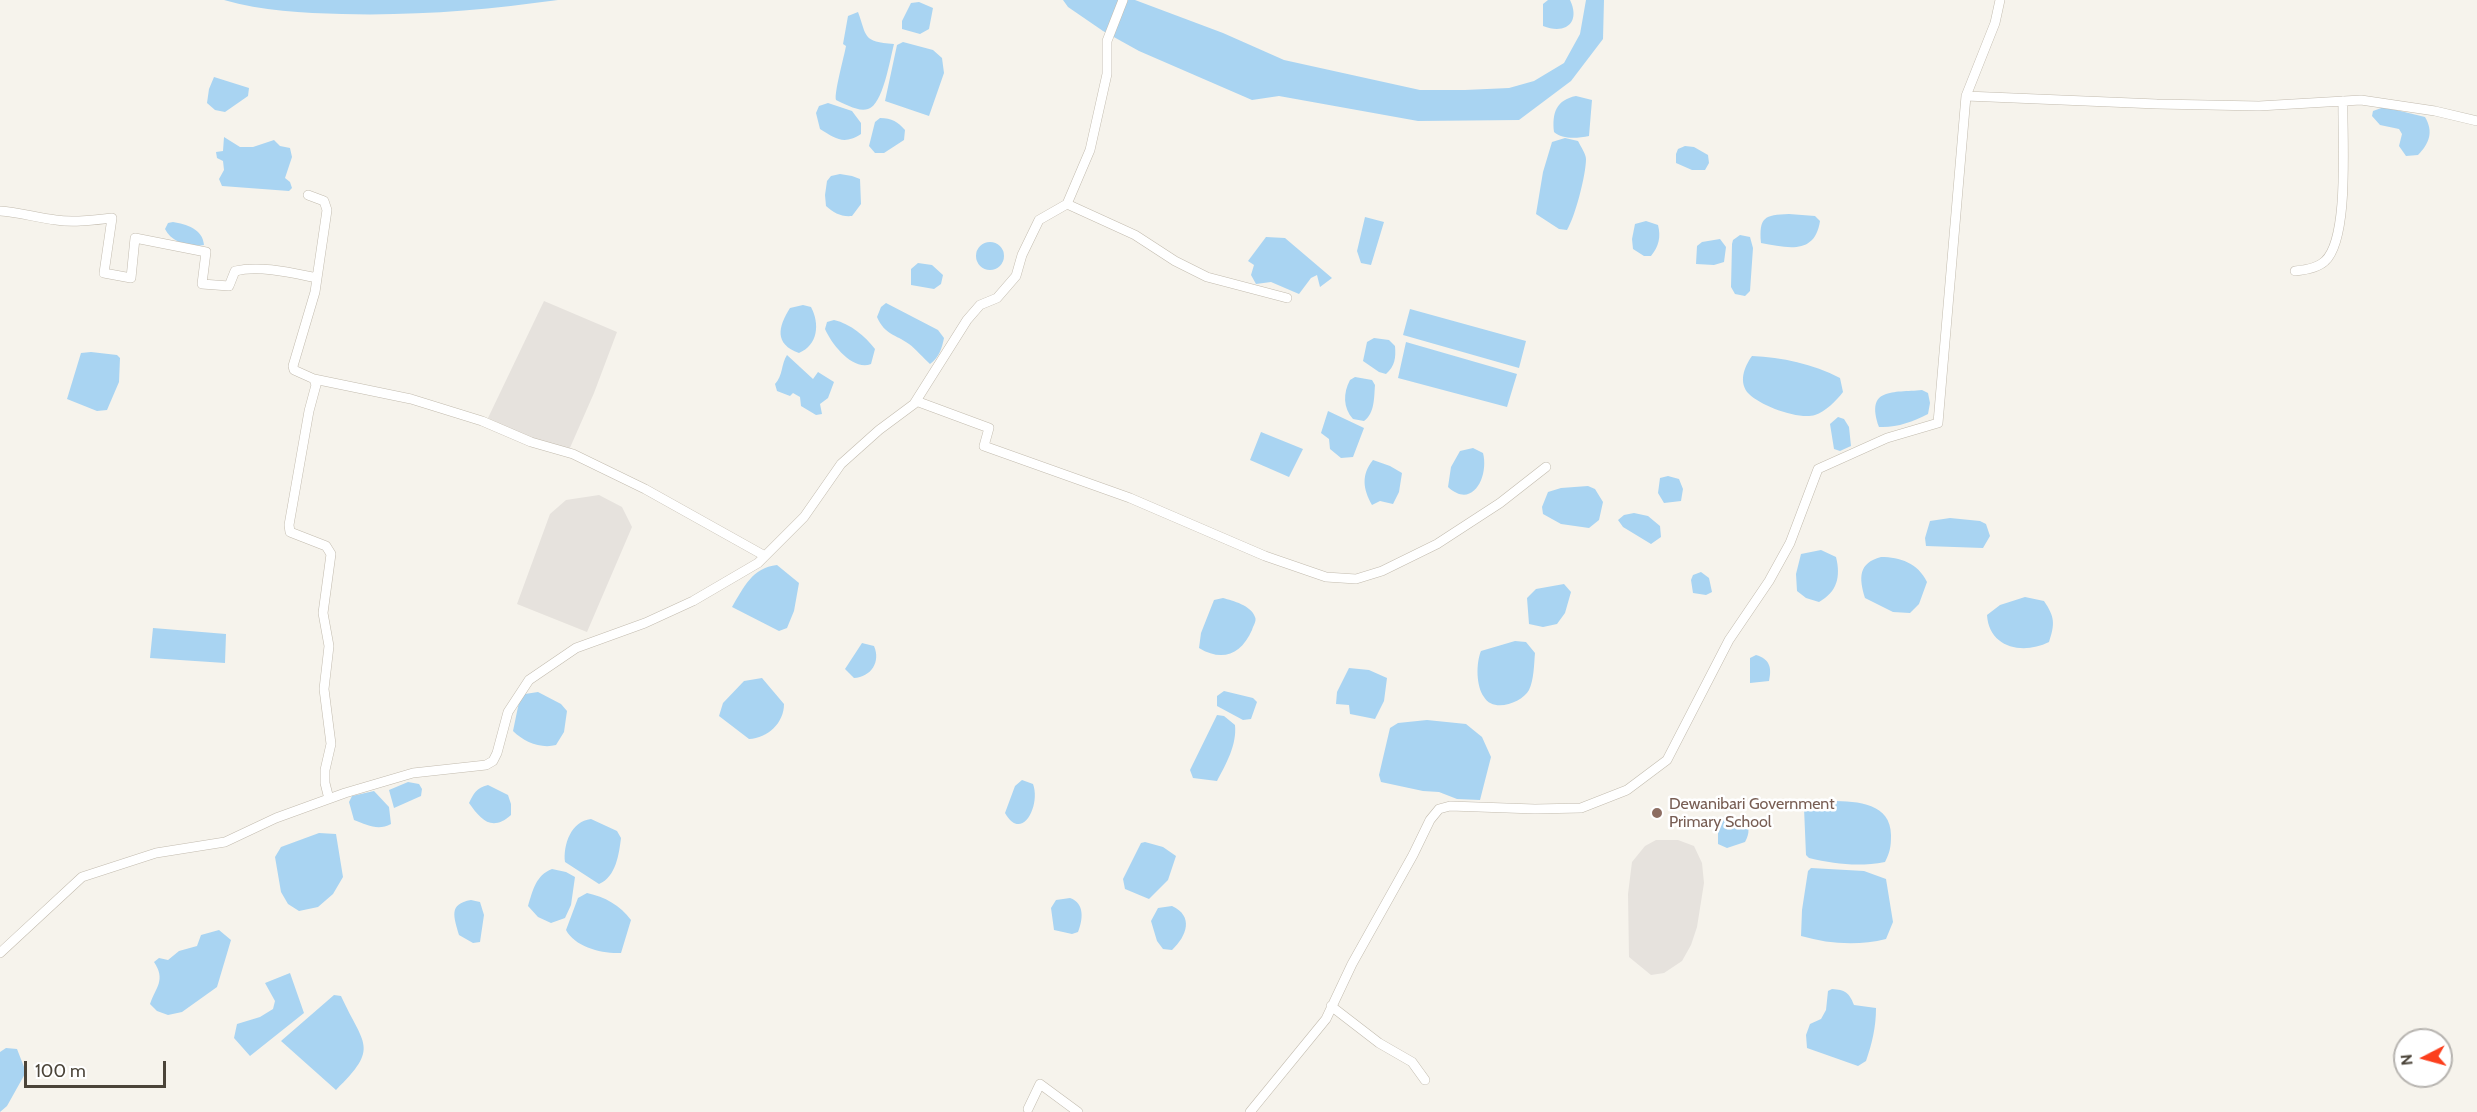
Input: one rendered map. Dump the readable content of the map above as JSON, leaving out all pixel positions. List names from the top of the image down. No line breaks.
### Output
{"places":["Dewanibari Government Primary School"],"scale_bar":"100 m","north":"left"}
